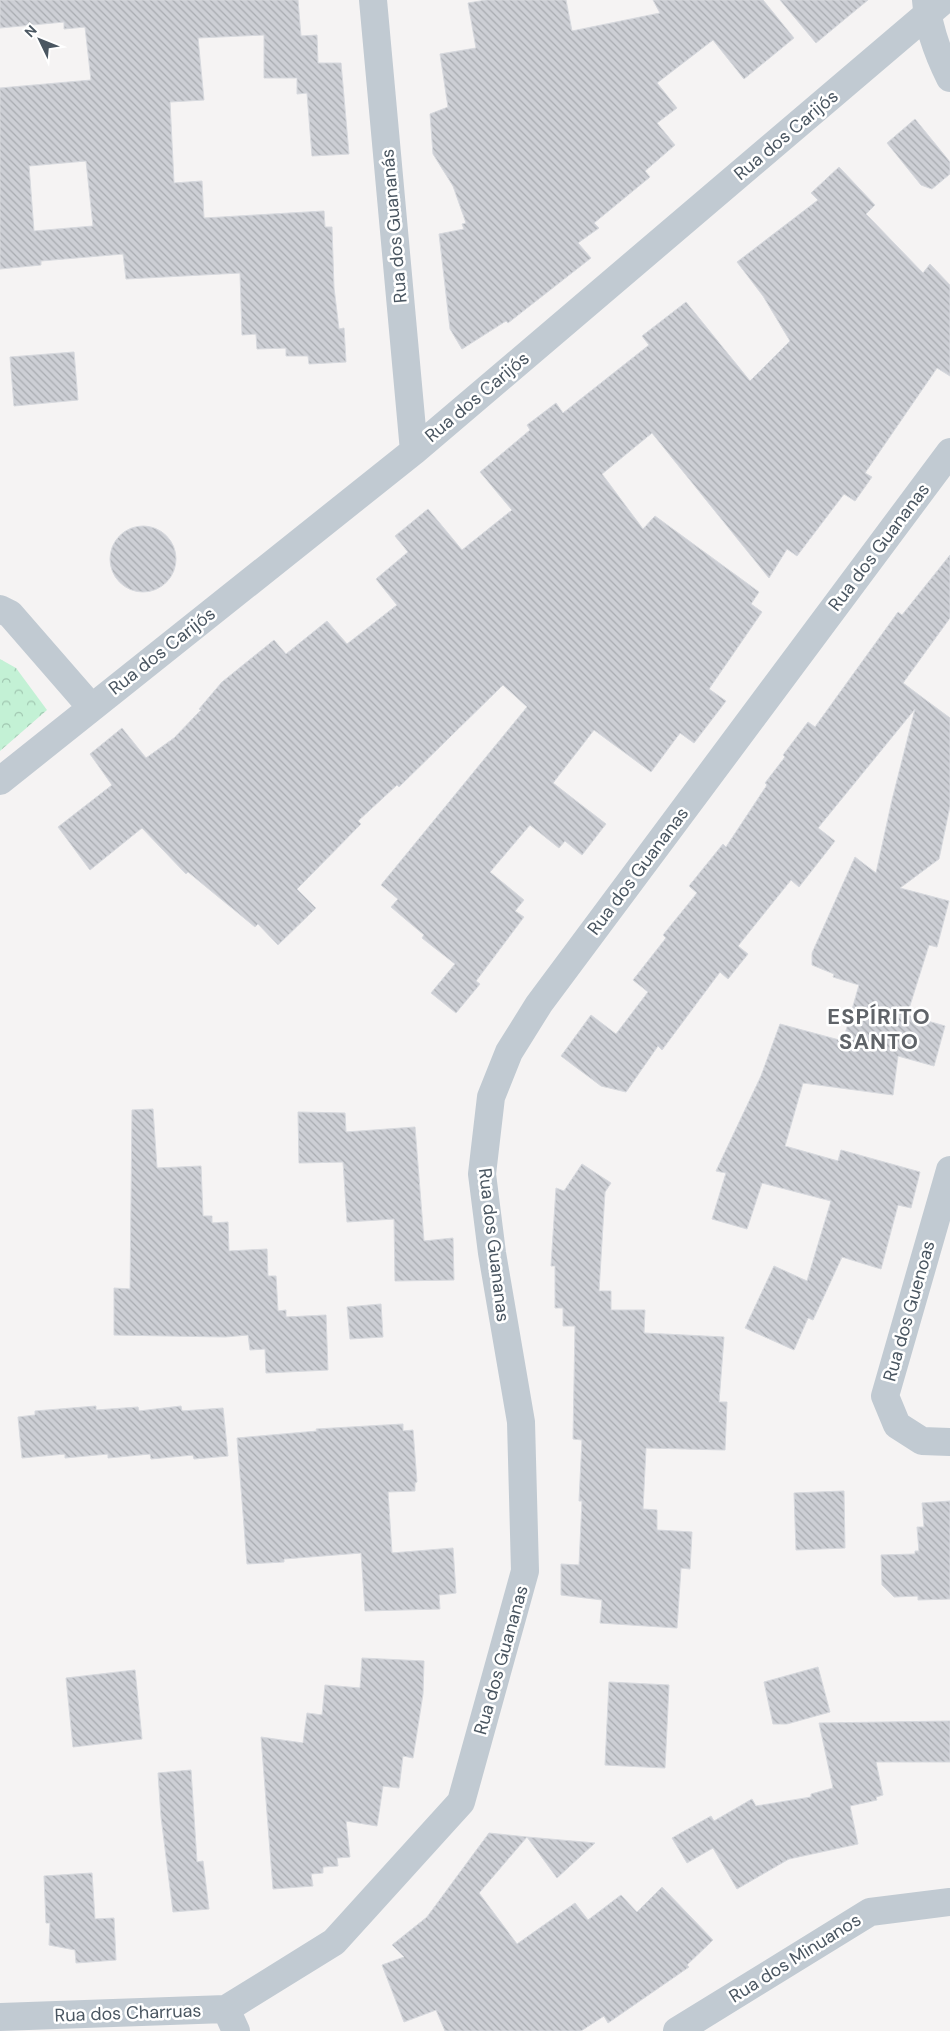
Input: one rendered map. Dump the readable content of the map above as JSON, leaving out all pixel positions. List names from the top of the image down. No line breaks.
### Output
{"streets":{"street":["Rua dos Carijós","Rua dos Guananás","Rua dos Guananas","Rua dos Guenoas","Rua dos Minuanos","Rua dos Charruas"]},"crossings":[["Rua dos Carijós","Rua dos Guananás"],["Rua dos Guananas","Rua dos Charruas"]],"districts":["ESPÍRITO SANTO"],"north":"top left"}
